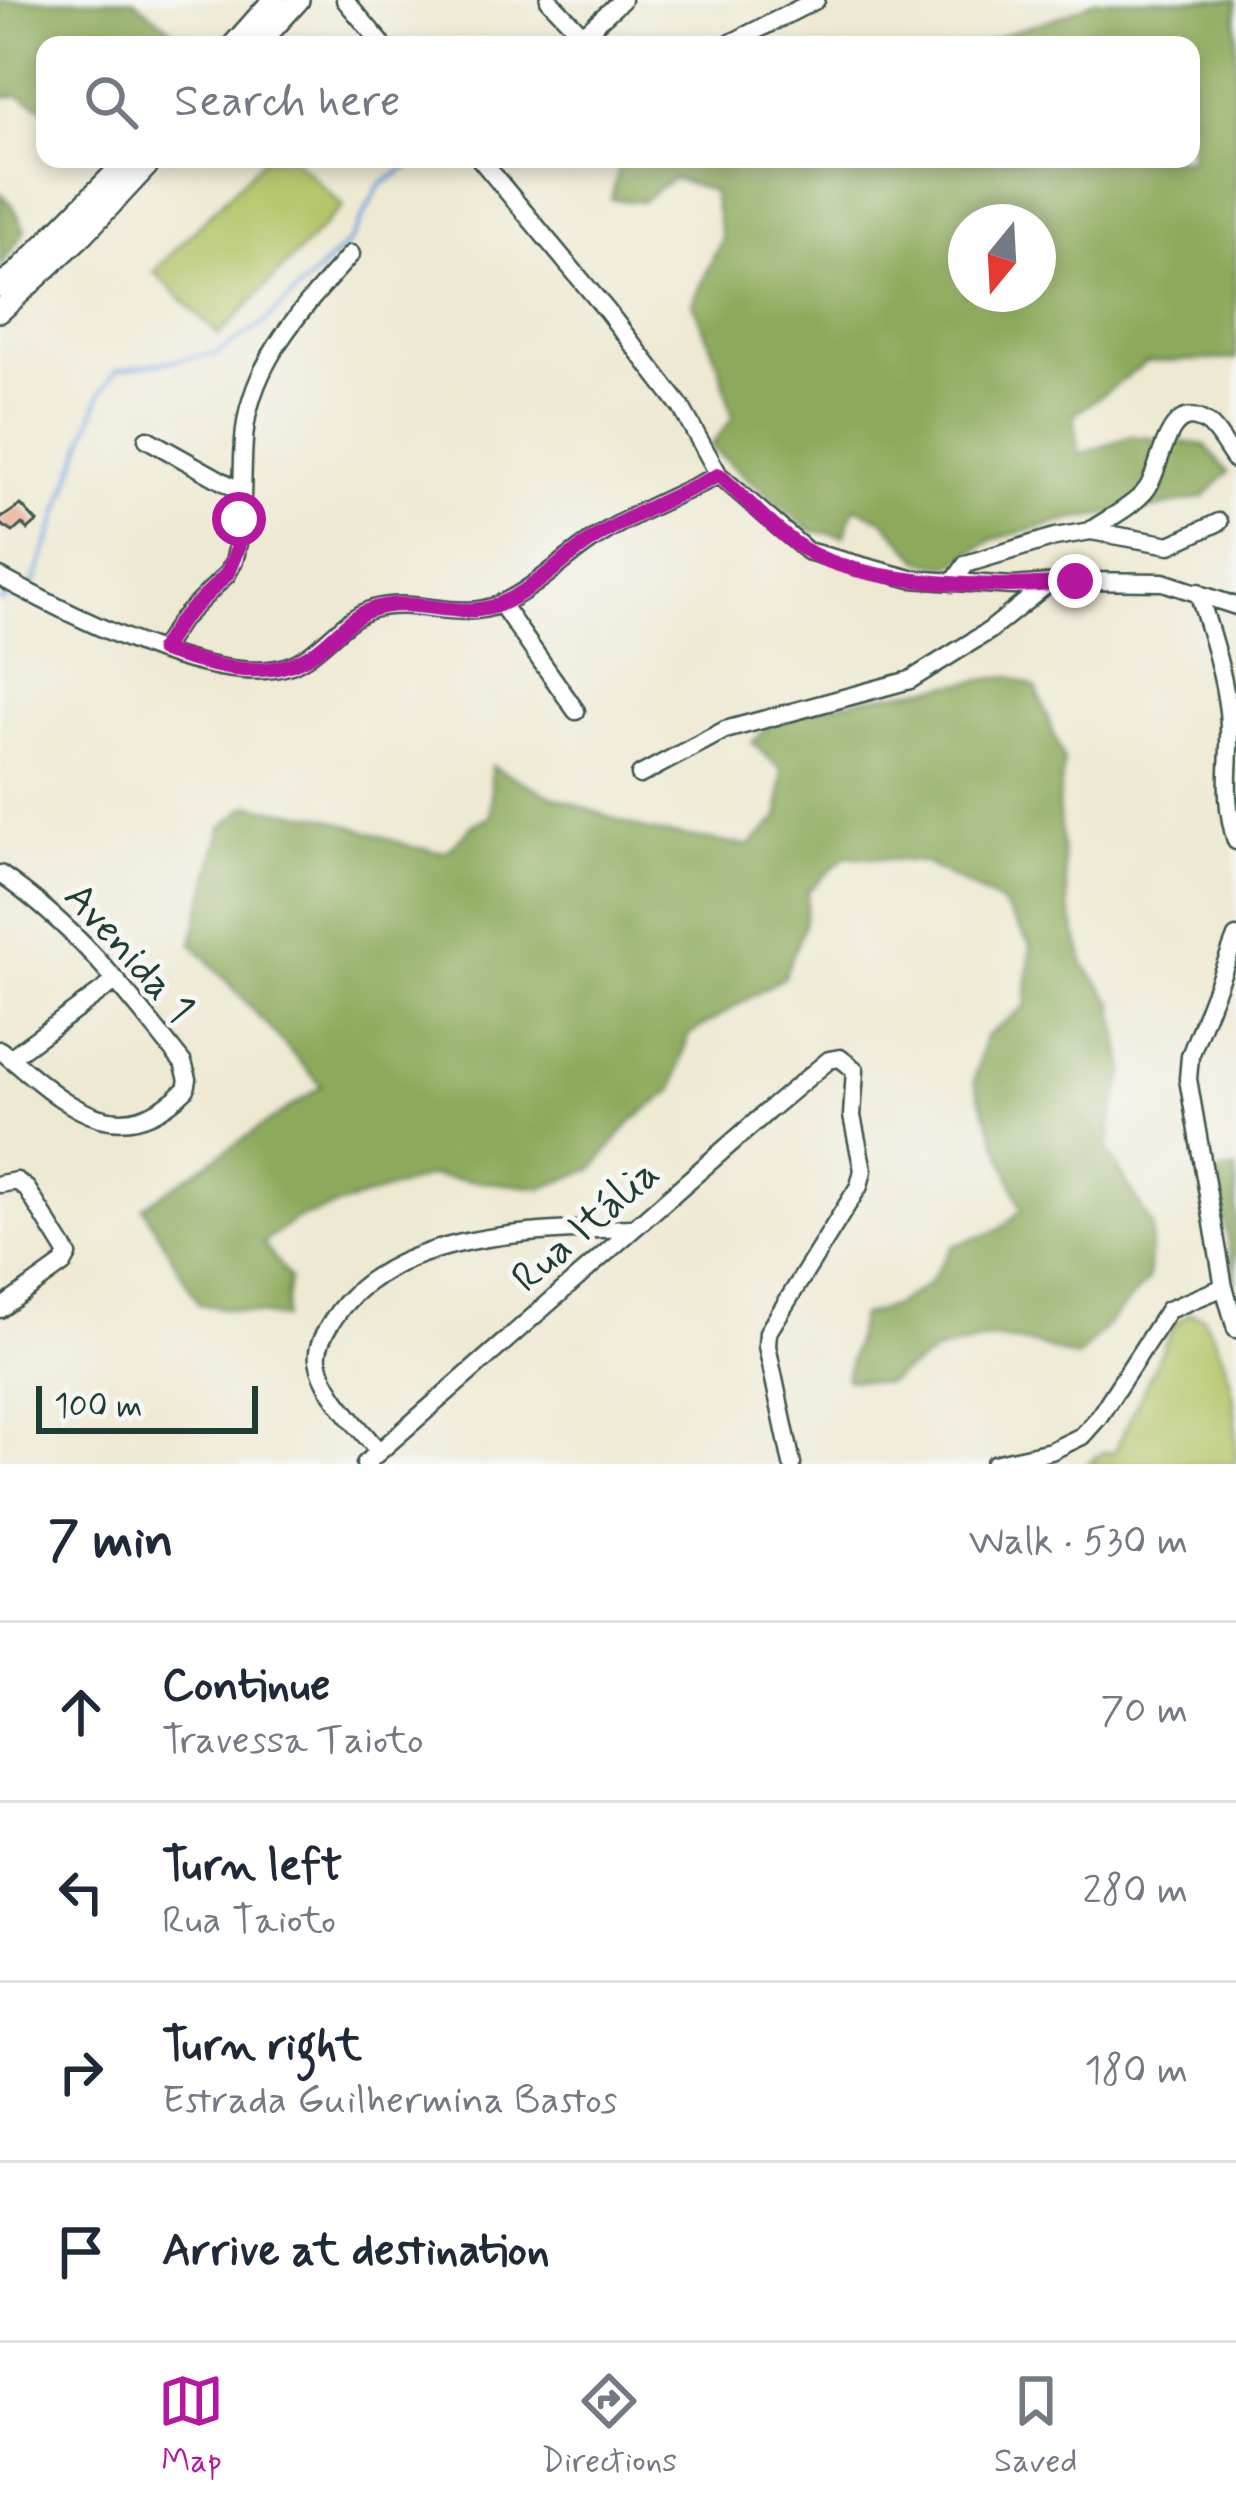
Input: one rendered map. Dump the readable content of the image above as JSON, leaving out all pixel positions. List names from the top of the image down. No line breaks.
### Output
{"streets":{"street":["Avenida 1","Rua Itália"]},"scale_bar":"100 m","north":"bottom","page":{"search":"Search here","scale":"100 m","heading":["7 min","Walk · 530 m"],"list":[["Continue","Travessa Taioto","70 m"],["Turn left","Rua Taioto","280 m"],["Turn right","Estrada Guilhermina Bastos","180 m"],"Arrive at destination"],"nav":["Map","Directions","Saved"]}}
